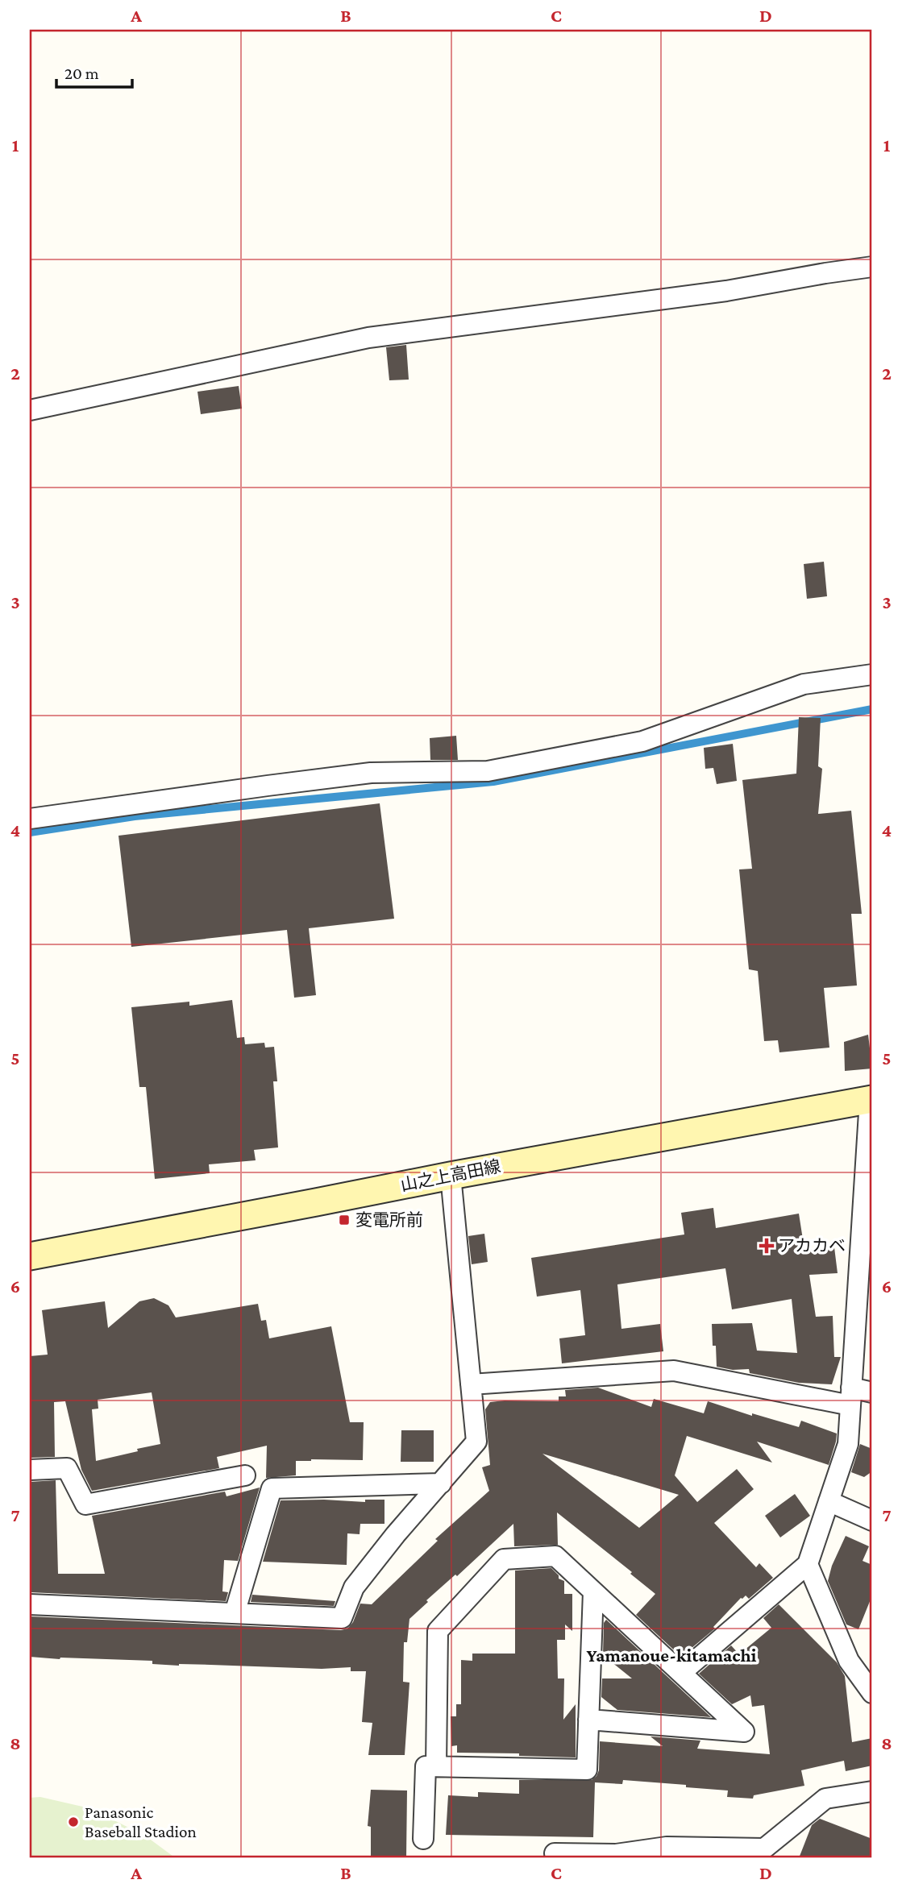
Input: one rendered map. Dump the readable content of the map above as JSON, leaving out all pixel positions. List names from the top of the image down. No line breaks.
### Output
{"streets":{"street":["山之上高田線"]},"districts":["Yamanoue-kitamachi"],"places":{"transit":["変電所前"],"health":["アカカベ"],"other":["Panasonic Baseball Stadion"]},"scale_bar":"20 m","grid":{"columns":["A","B","C","D"],"rows":["1","2","3","4","5","6","7","8"]}}
